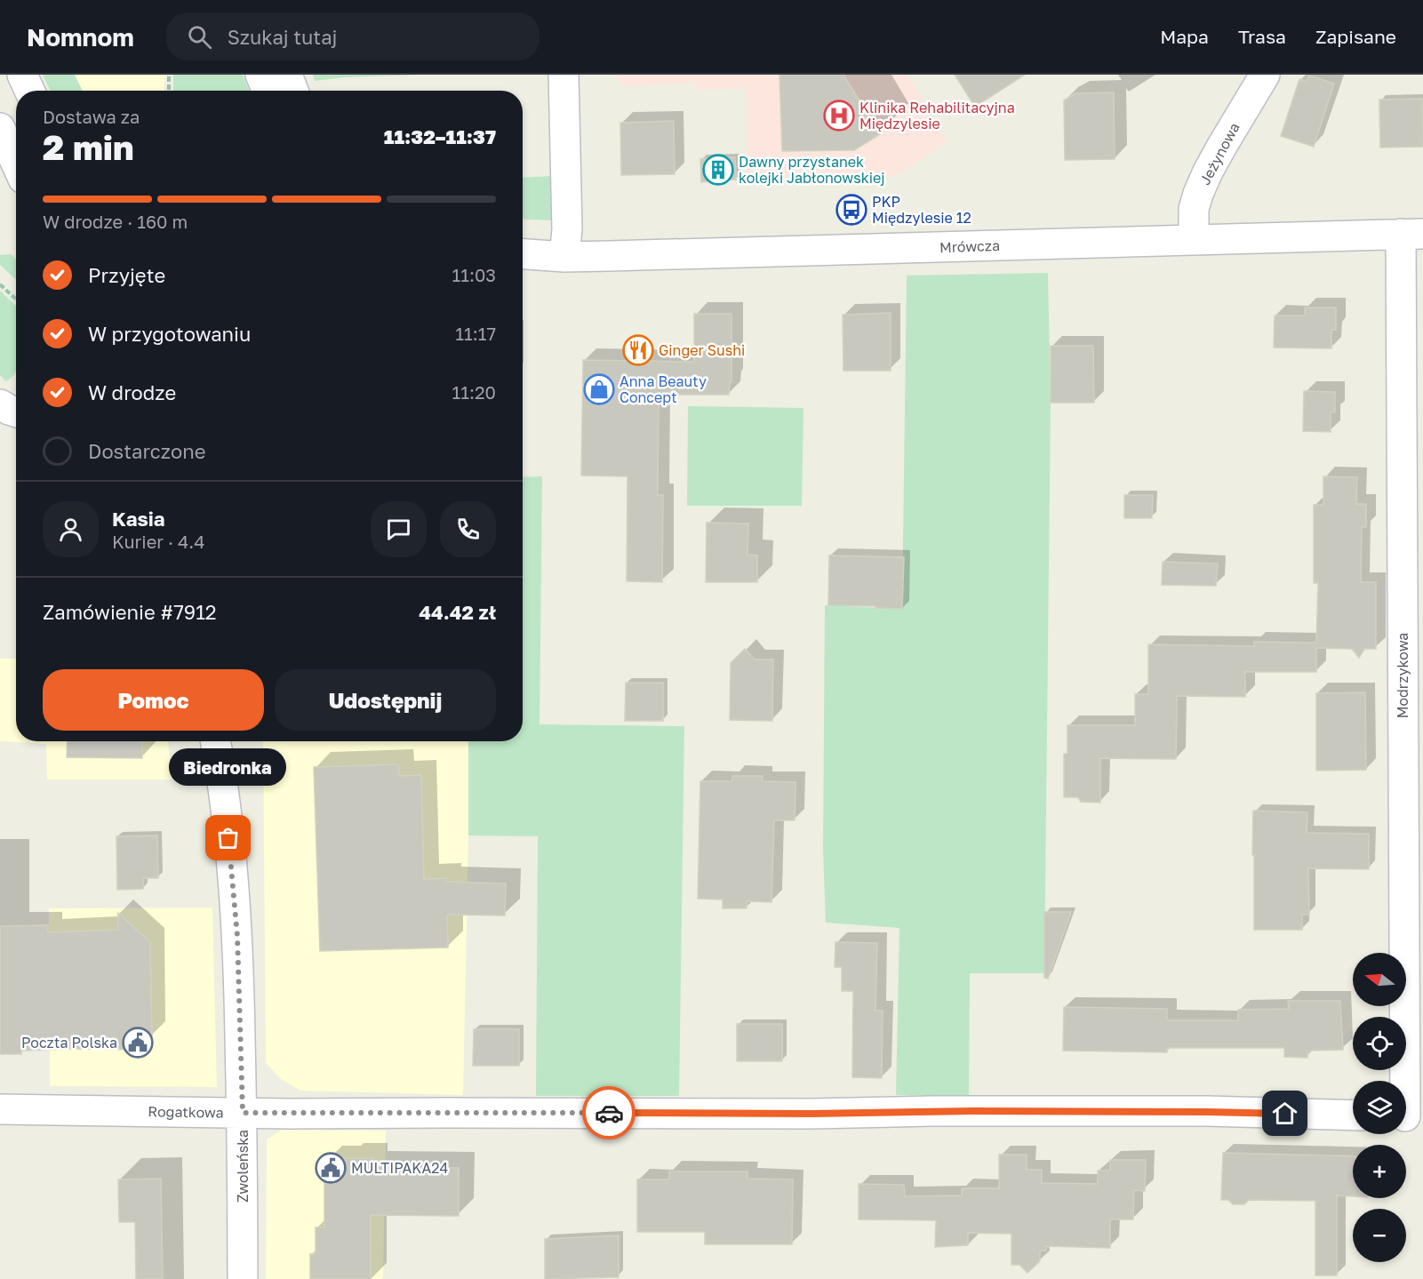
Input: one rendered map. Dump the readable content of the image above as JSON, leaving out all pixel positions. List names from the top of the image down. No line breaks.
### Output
{"streets":{"street":["Jeżynowa","Mrówcza","Modrzykowa","Rogatkowa","Zwoleńska"]},"crossings":[["Jeżynowa","Mrówcza"],["Mrówcza","Modrzykowa"],["Rogatkowa","Zwoleńska"]],"places":{"hospital":["Klinika Rehabilitacyjna Międzylesie"],"building":["Dawny przystanek kolejki Jabłonowskiej"],"bus stop":["PKP Międzylesie 12"],"restaurant":["Ginger Sushi"],"shop":["Anna Beauty Concept"],"other":["Biedronka"],"public building":["Poczta Polska","MULTIPAKA24"]},"north":"left","page":{"header":"Nomnom","search":"Szukaj tutaj","nav":["Mapa","Trasa","Zapisane"],"heading":["2 min","Dostawa za","11:32–11:37"],"panel":["Kasia","Kurier · 4.4","Zamówienie #7912","44.42 zł"],"bar":"W drodze · 160 m","list":[["Przyjęte","11:03"],["W przygotowaniu","11:17"],["W drodze","11:20"],"Dostarczone"],"buttons":["Pomoc","Udostępnij"],"bubble":"Biedronka","map_buttons":["+","−"]}}
